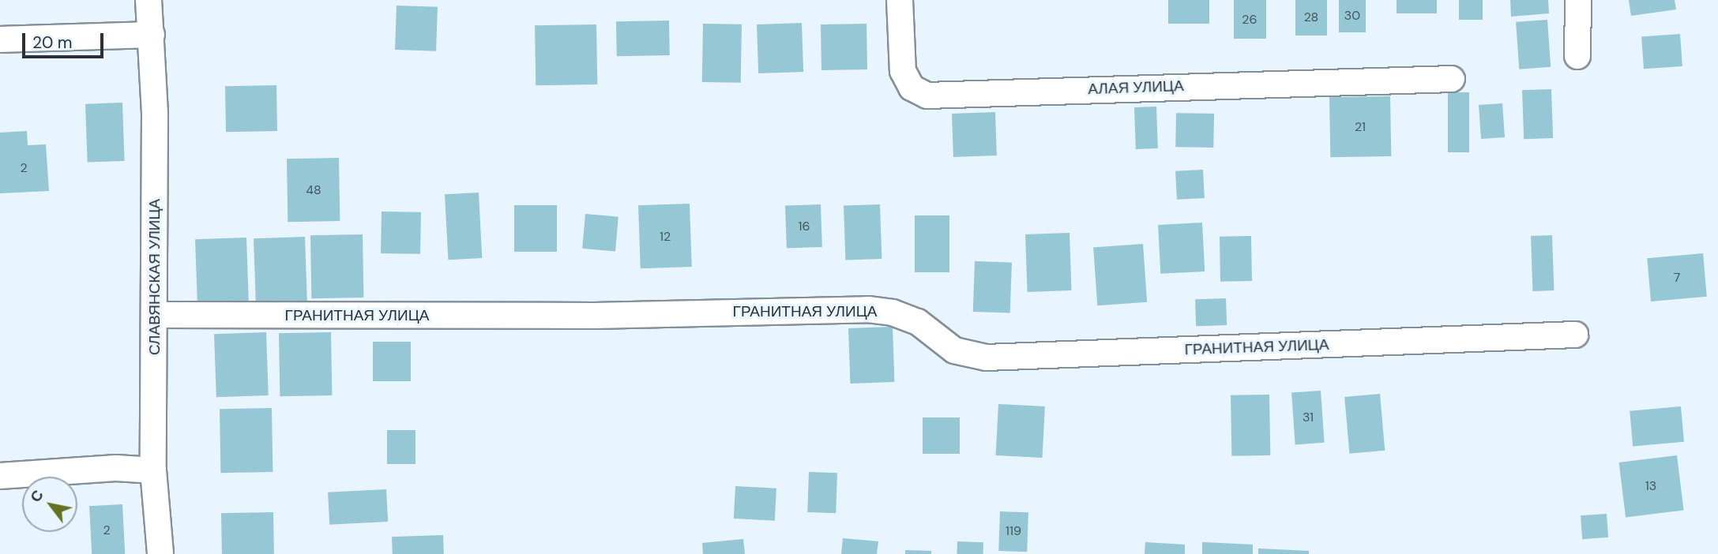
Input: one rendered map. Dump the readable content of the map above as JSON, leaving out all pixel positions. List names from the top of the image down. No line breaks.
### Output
{"streets":{"street":["АЛАЯ УЛИЦА","СЛАВЯНСКАЯ УЛИЦА","ГРАНИТНАЯ УЛИЦА"]},"crossings":[["СЛАВЯНСКАЯ УЛИЦА","ГРАНИТНАЯ УЛИЦА"]],"house_numbers":["30","28","26","21","2","48","16","12","7","31","13","2","119"],"scale_bar":"20 m","north":"top left"}
